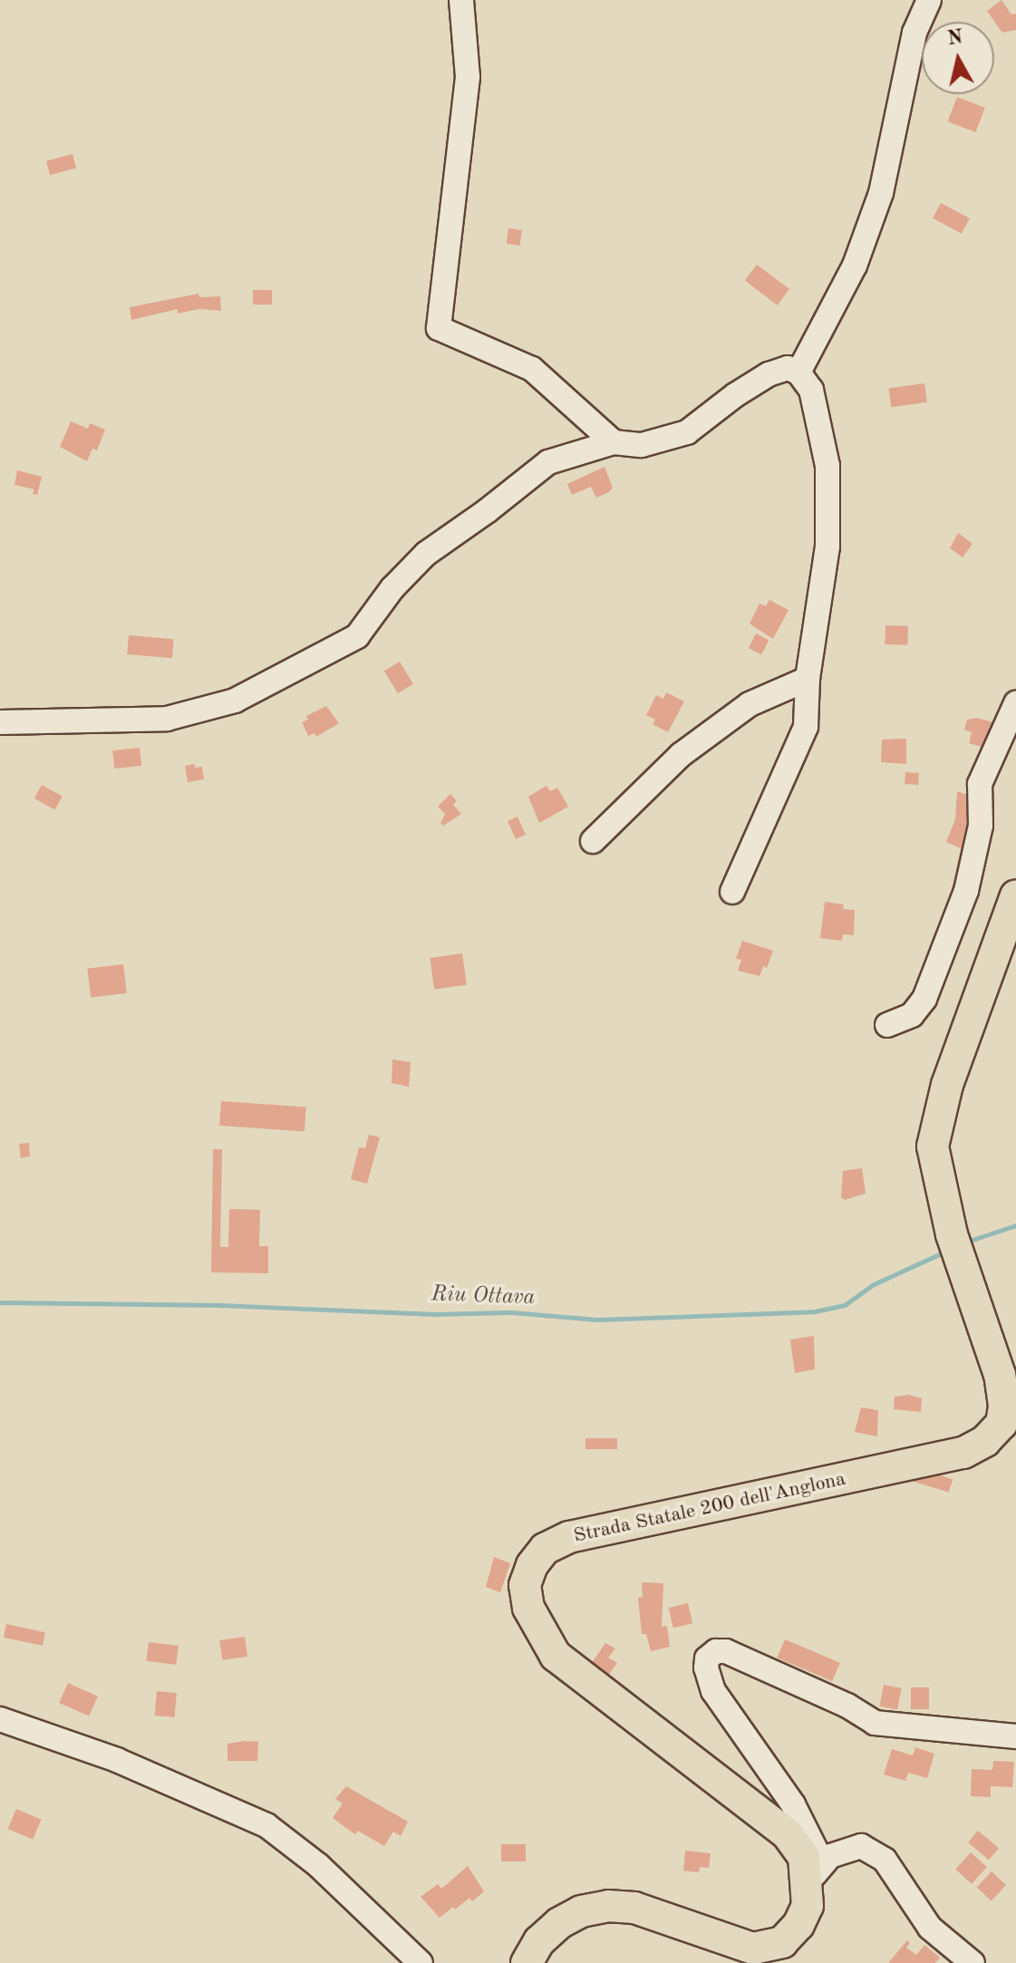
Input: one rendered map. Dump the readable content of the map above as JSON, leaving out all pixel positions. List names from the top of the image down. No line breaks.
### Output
{"streets":{"main road":["Strada Statale 200 dell'Anglona"]},"water":["Riu Ottava"],"north":"top"}
